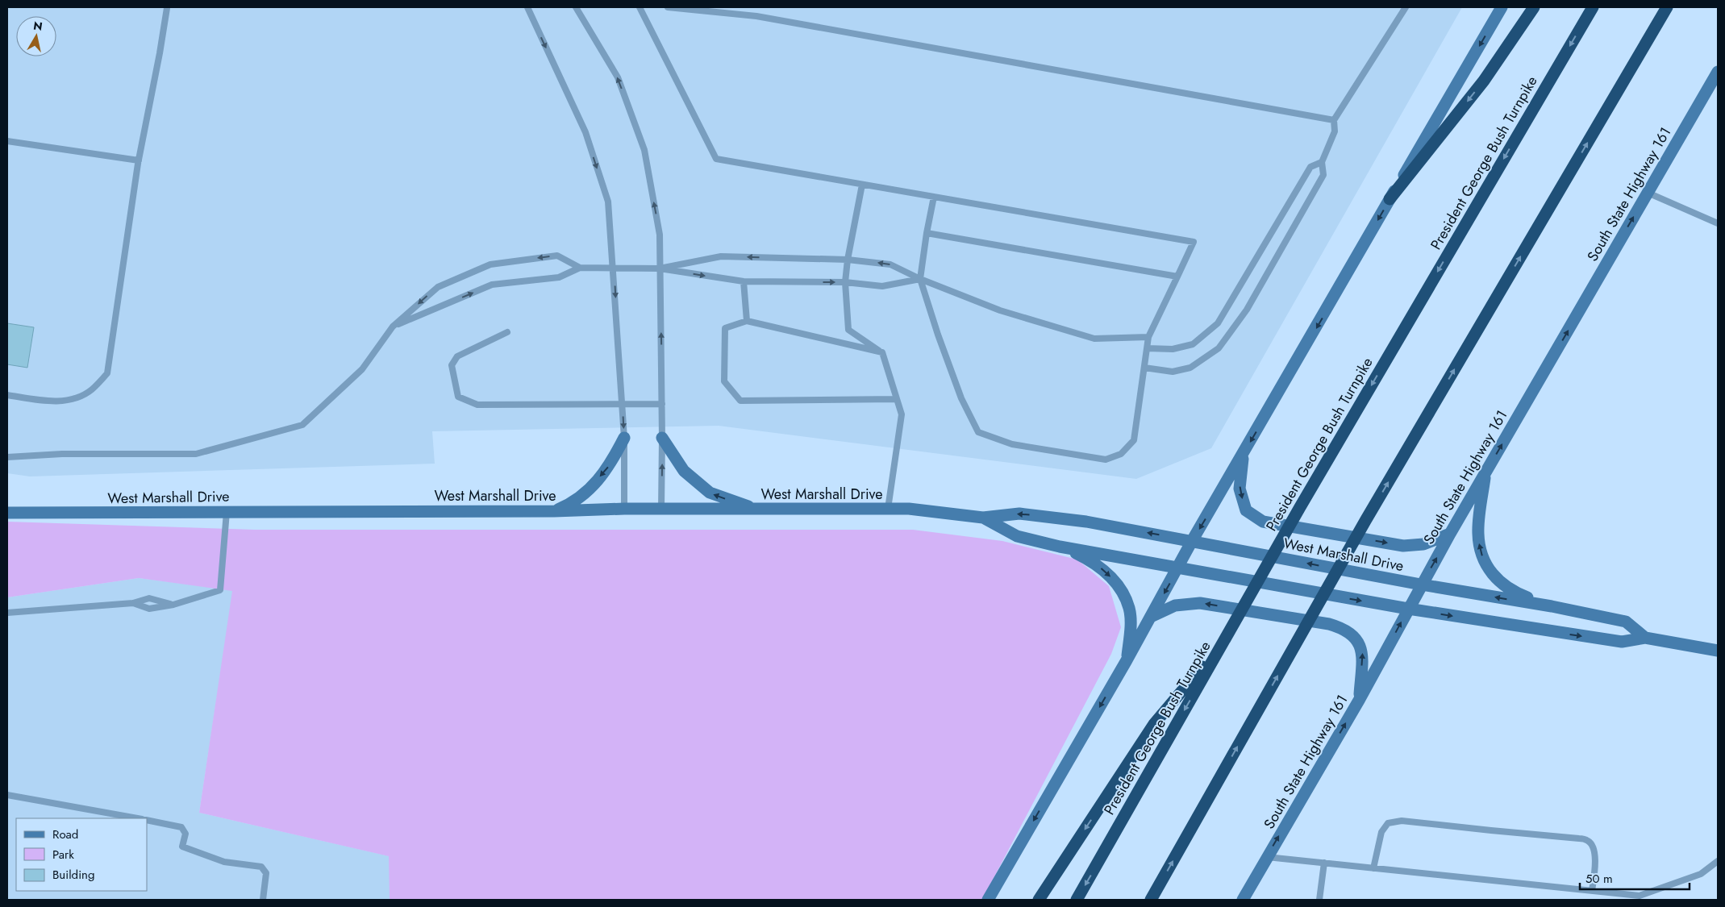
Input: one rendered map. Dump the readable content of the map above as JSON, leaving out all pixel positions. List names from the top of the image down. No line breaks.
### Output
{"streets":{"highway":["President George Bush Turnpike"],"main road":["South State Highway 161","West Marshall Drive"]},"crossings":[["South State Highway 161","West Marshall Drive"]],"one_way":["South State Highway 161"],"legend":["Road","Park","Building"],"scale_bar":"50 m","north":"top"}
